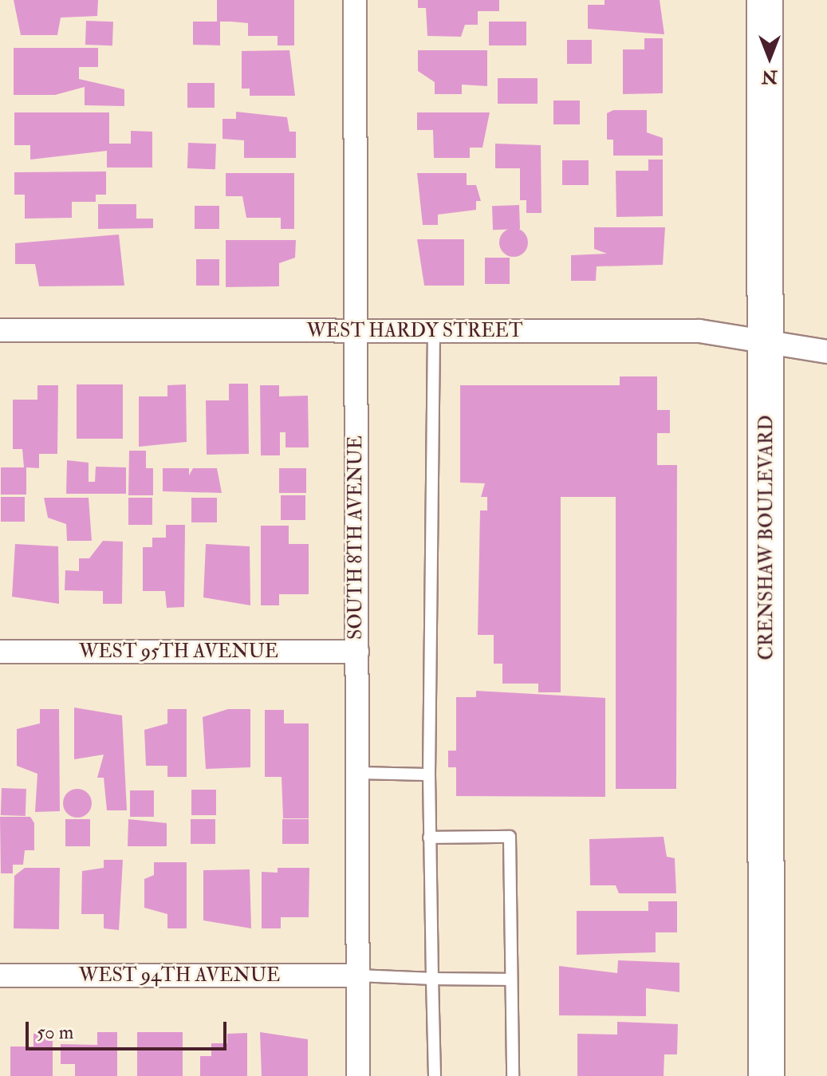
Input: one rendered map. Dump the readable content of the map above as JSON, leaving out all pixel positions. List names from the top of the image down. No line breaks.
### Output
{"streets":{"main road":["CRENSHAW BOULEVARD"],"street":["WEST HARDY STREET","SOUTH 8TH AVENUE","WEST 95TH AVENUE","WEST 94TH AVENUE"]},"crossings":[["WEST HARDY STREET","SOUTH 8TH AVENUE"],["WEST HARDY STREET","CRENSHAW BOULEVARD"],["SOUTH 8TH AVENUE","WEST 95TH AVENUE"],["SOUTH 8TH AVENUE","WEST 94TH AVENUE"]],"scale_bar":"50 m","north":"bottom"}
